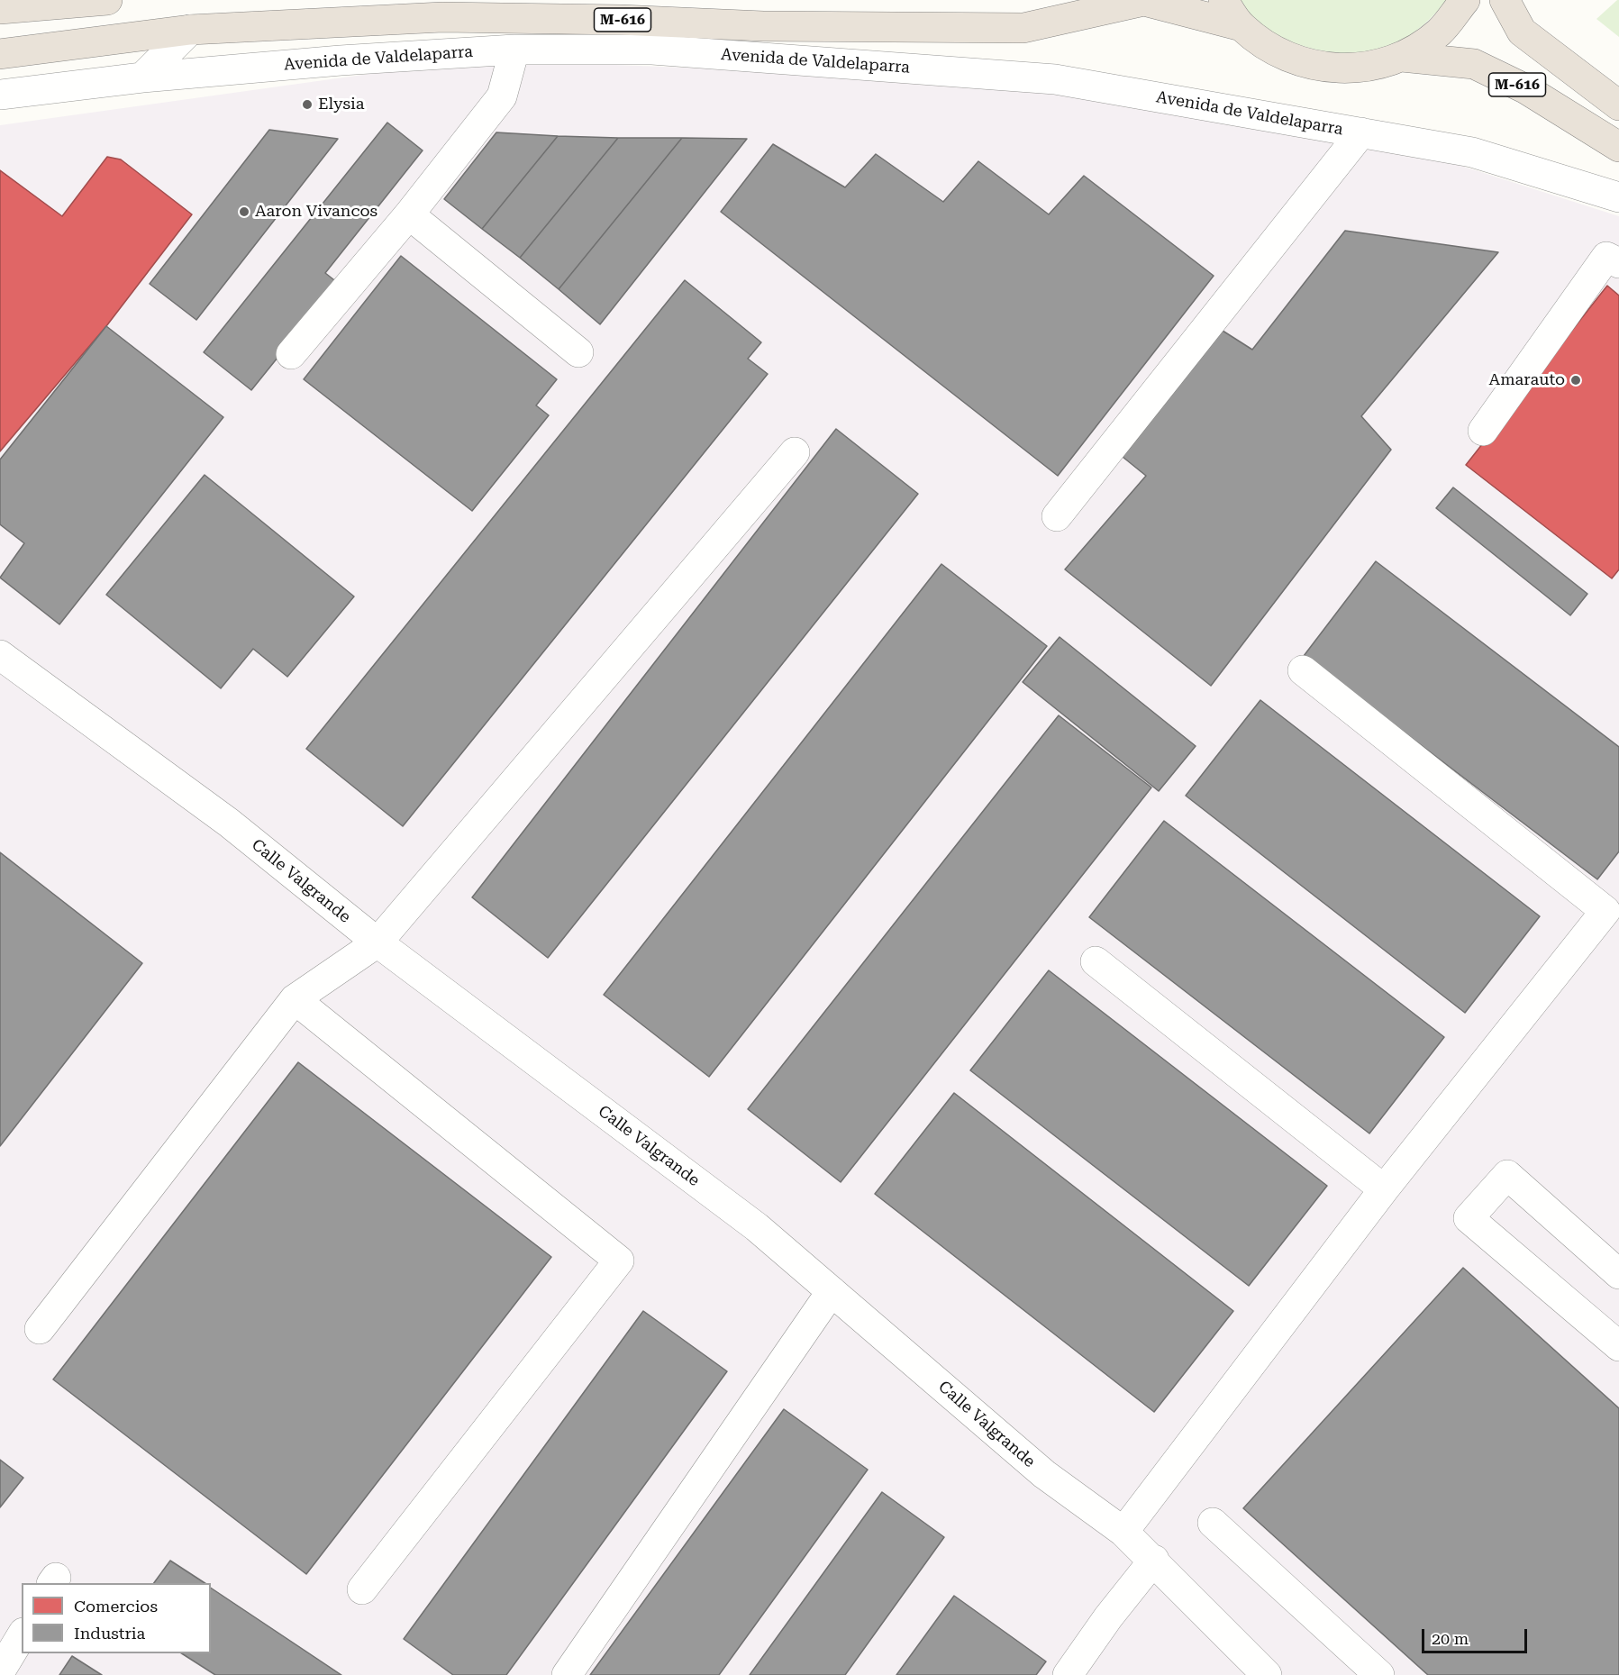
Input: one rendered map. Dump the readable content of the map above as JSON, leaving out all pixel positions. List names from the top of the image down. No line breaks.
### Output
{"streets":{"highway":["M-616","Avenida de Valdelaparra"],"street":["Calle Valgrande"]},"crossings":[["M-616","Avenida de Valdelaparra"]],"places":["Elysia","Aaron Vivancos","Amarauto"],"legend":["Comercios","Industria"],"scale_bar":"20 m"}
